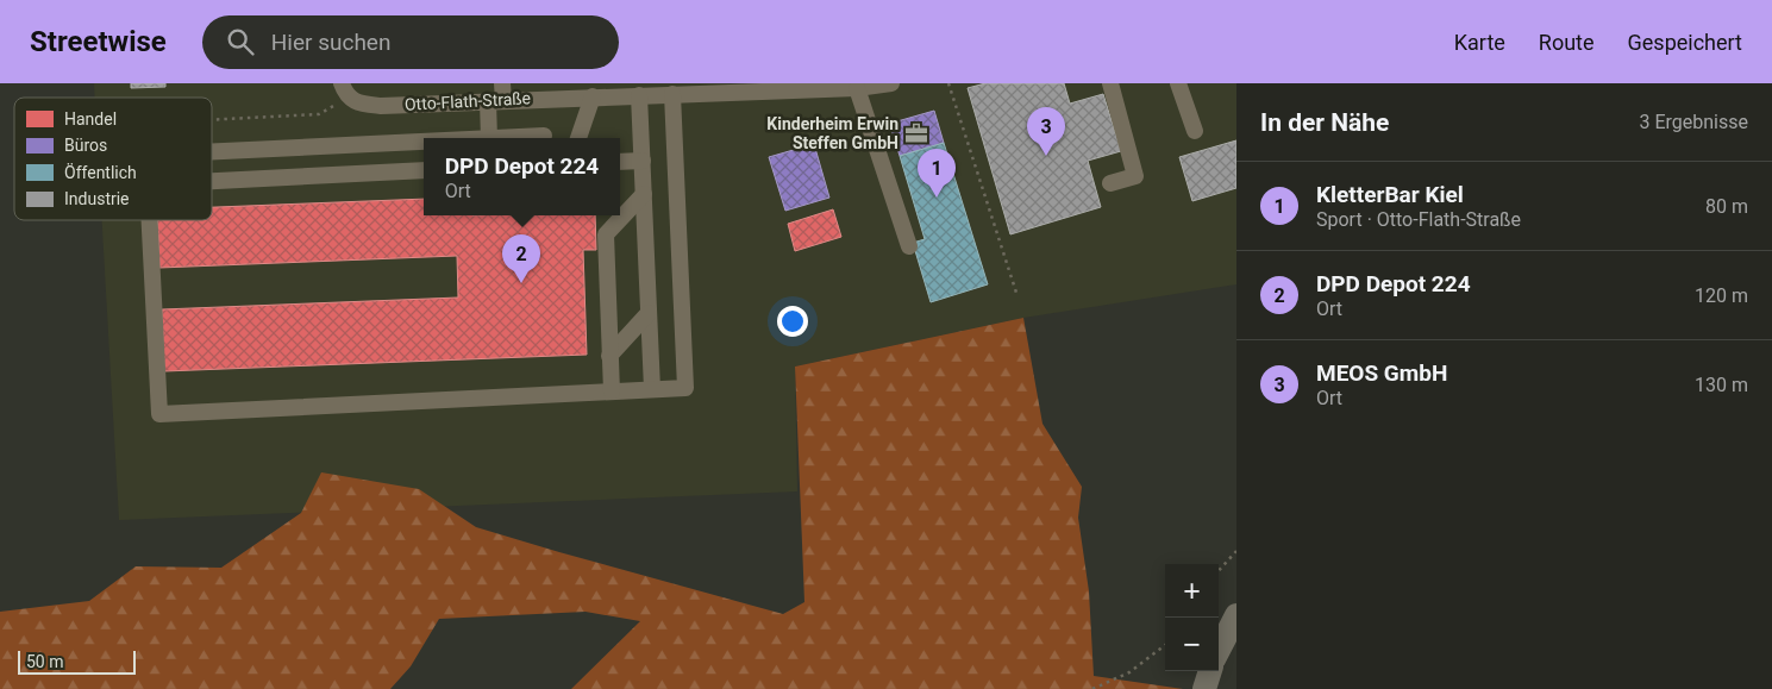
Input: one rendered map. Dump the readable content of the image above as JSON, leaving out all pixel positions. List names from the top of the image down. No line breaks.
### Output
{"streets":{"street":["Otto-Flath-Straße"]},"places":{"office":["Kinderheim Erwin Steffen GmbH"]},"legend":["Handel","Büros","Öffentlich","Industrie"],"scale_bar":"50 m","page":{"header":"Streetwise","search":"Hier suchen","nav":["Karte","Route","Gespeichert"],"heading":["In der Nähe","3 Ergebnisse"],"pins":["3","1","2"],"popup":["DPD Depot 224","Ort"],"list":[{"mark":"1","name":"KletterBar Kiel","note":"Sport · Otto-Flath-Straße","value":"80 m"},{"mark":"2","name":"DPD Depot 224","note":"Ort","value":"120 m"},{"mark":"3","name":"MEOS GmbH","note":"Ort","value":"130 m"}],"map_buttons":["+","−"],"scale":"50 m"}}
